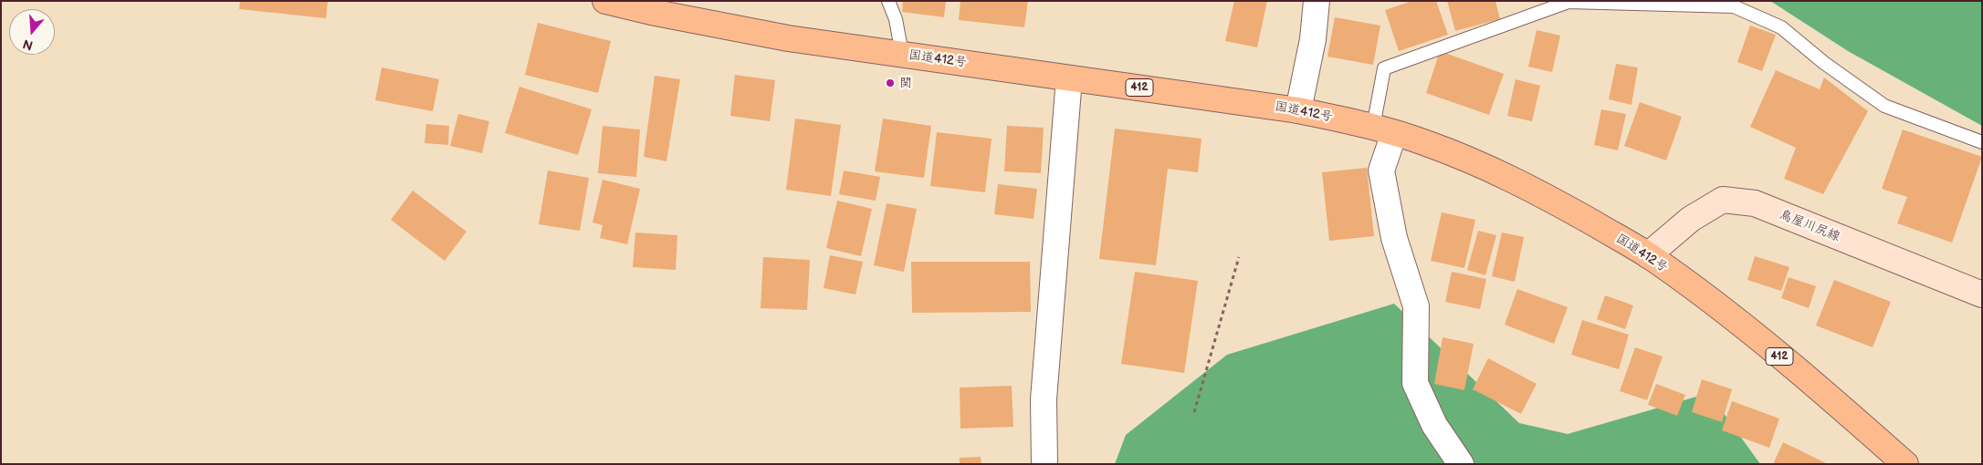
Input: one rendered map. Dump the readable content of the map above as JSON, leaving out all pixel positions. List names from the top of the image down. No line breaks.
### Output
{"streets":{"highway":["国道412号","412"],"main road":["鳥屋川尻線"]},"crossings":[["国道412号","鳥屋川尻線"]],"places":["関"],"north":"bottom"}
